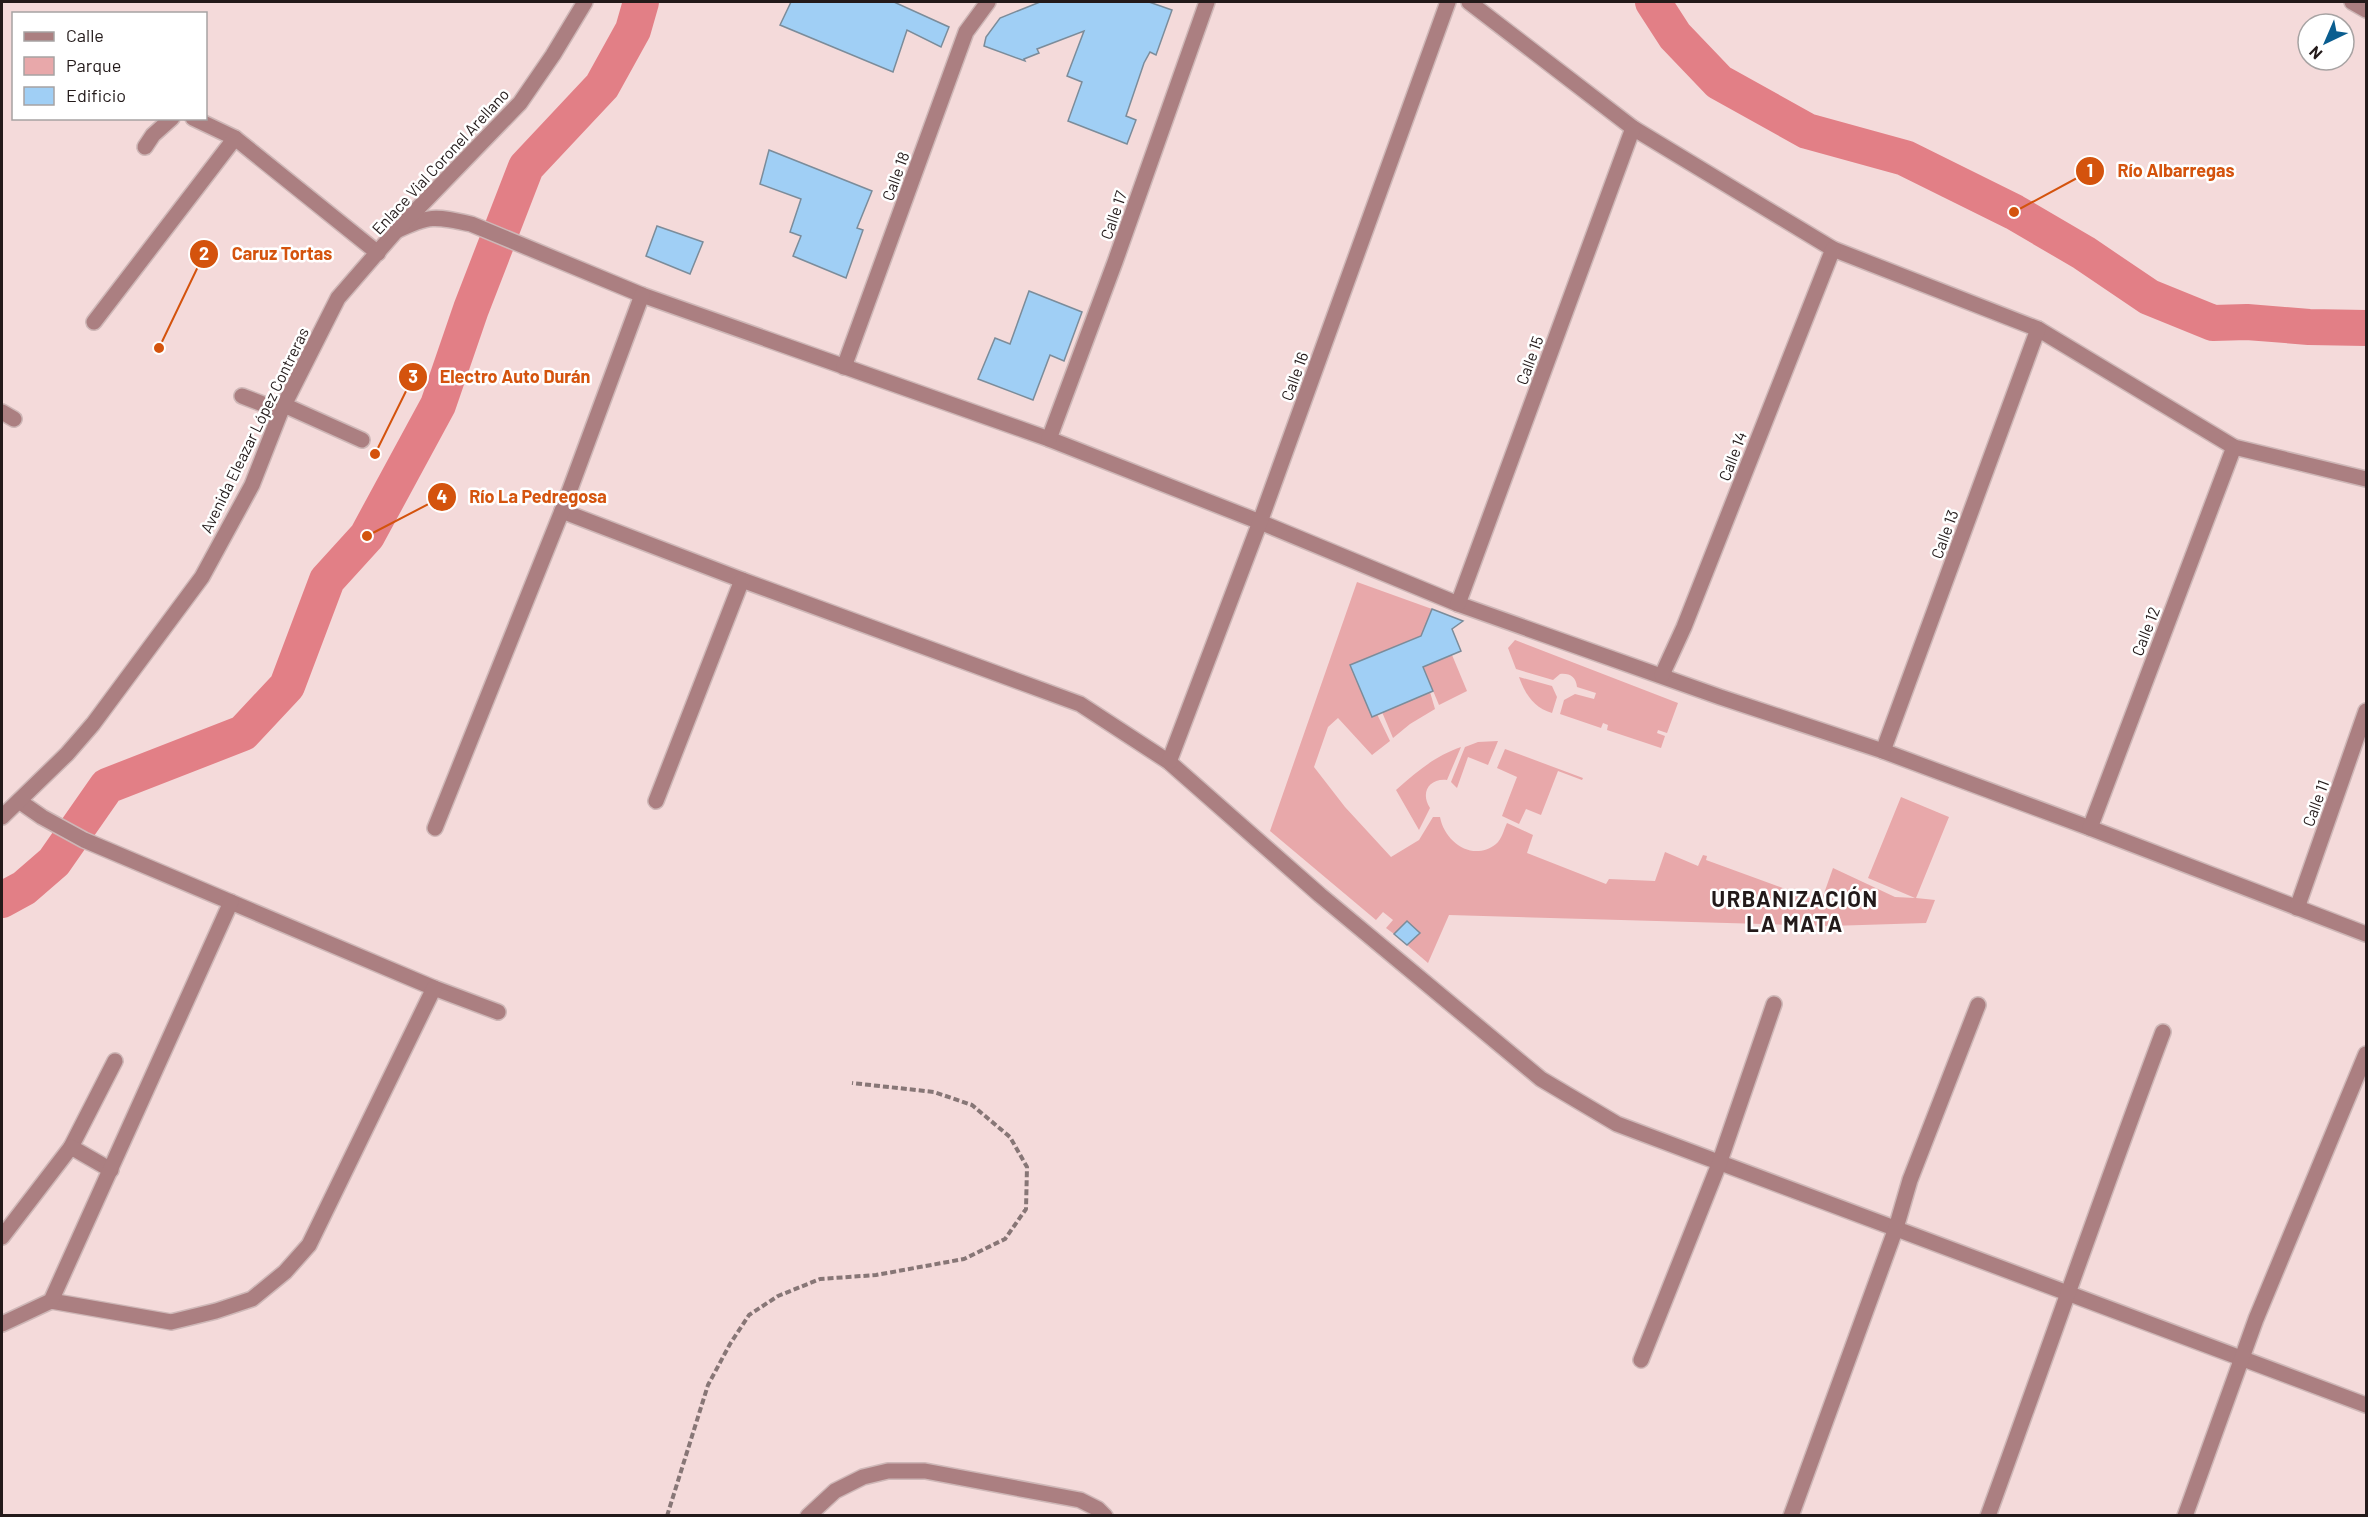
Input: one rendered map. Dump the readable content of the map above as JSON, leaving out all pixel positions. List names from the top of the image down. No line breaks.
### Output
{"streets":{"street":["Enlace Vial Coronel Arellano","Calle 18","Calle 17","Calle 15","Calle 16","Avenida Eleazar López Contreras","Calle 14","Calle 13","Calle 12","Calle 11"]},"crossings":[["Enlace Vial Coronel Arellano","Avenida Eleazar López Contreras"]],"districts":["URBANIZACIÓN LA MATA"],"places":["Río Albarregas","Caruz Tortas","Electro Auto Durán","Río La Pedregosa"],"legend":["Calle","Parque","Edificio"],"north":"bottom left"}
